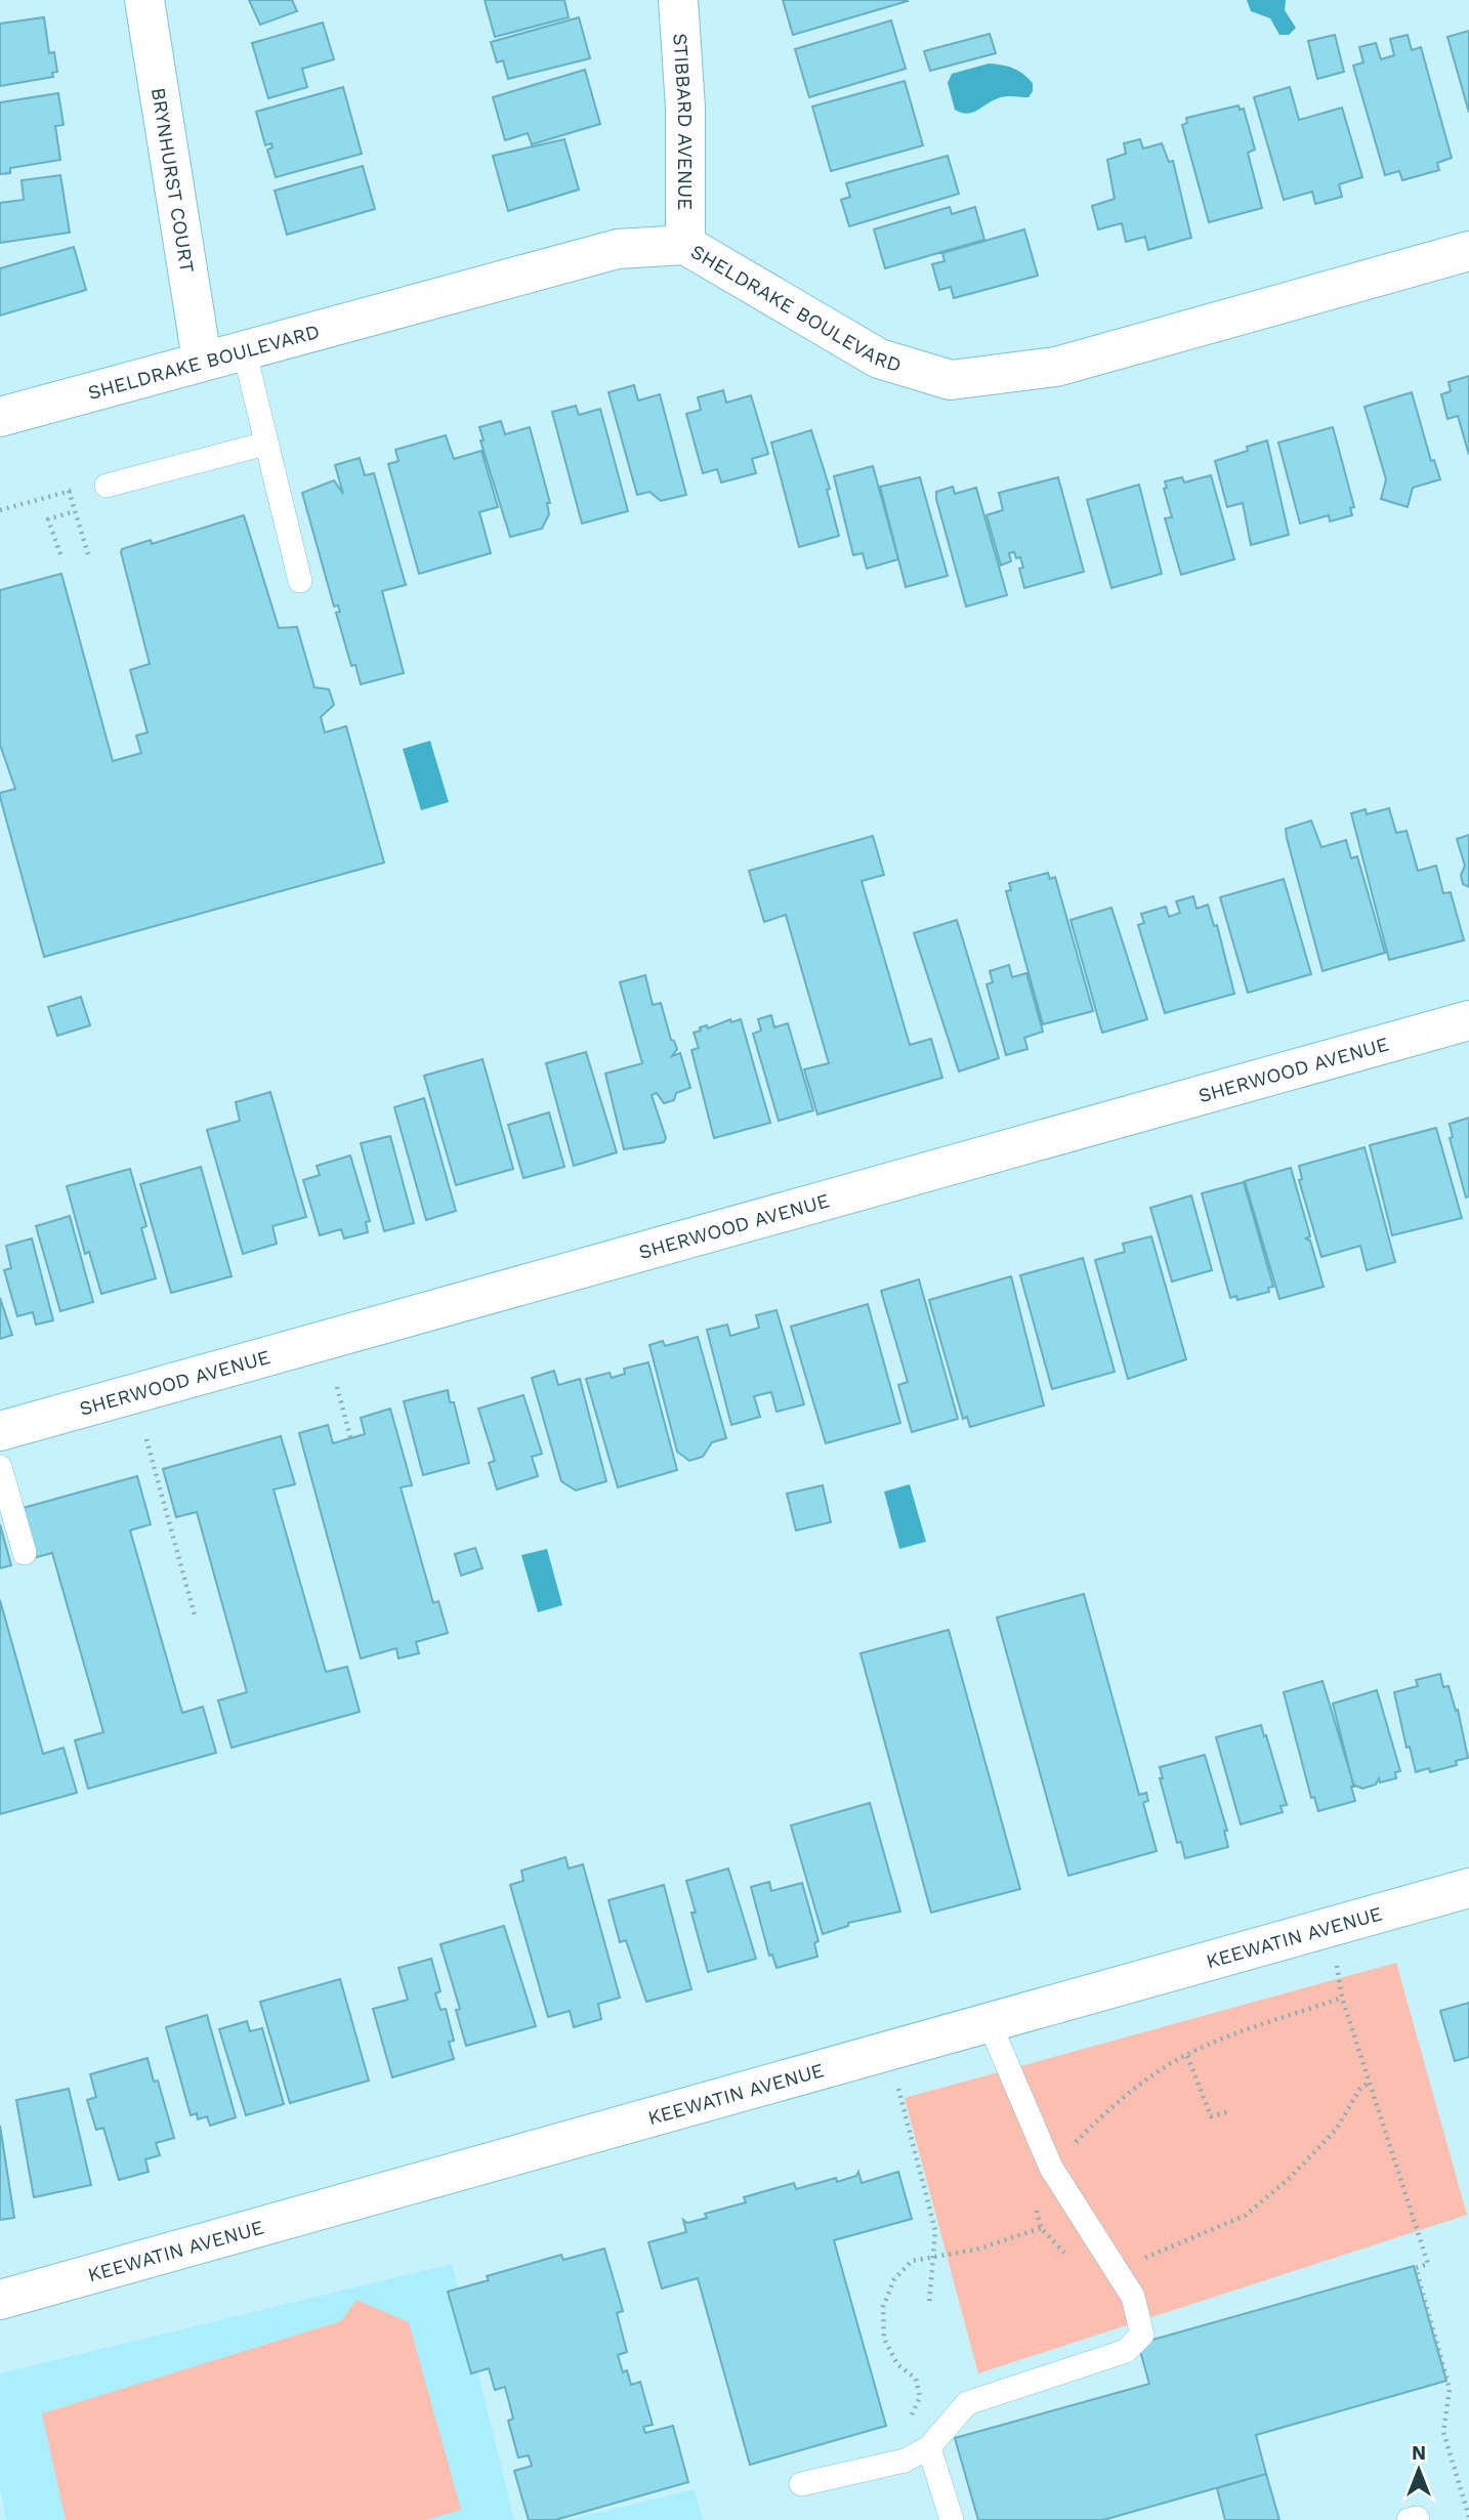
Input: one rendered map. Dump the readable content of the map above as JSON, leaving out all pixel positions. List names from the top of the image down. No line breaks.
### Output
{"streets":{"street":["STIBBARD AVENUE","BRYNHURST COURT","SHELDRAKE BOULEVARD","SHERWOOD AVENUE","KEEWATIN AVENUE"]},"crossings":[["STIBBARD AVENUE","SHELDRAKE BOULEVARD"],["BRYNHURST COURT","SHELDRAKE BOULEVARD"]],"north":"top"}
